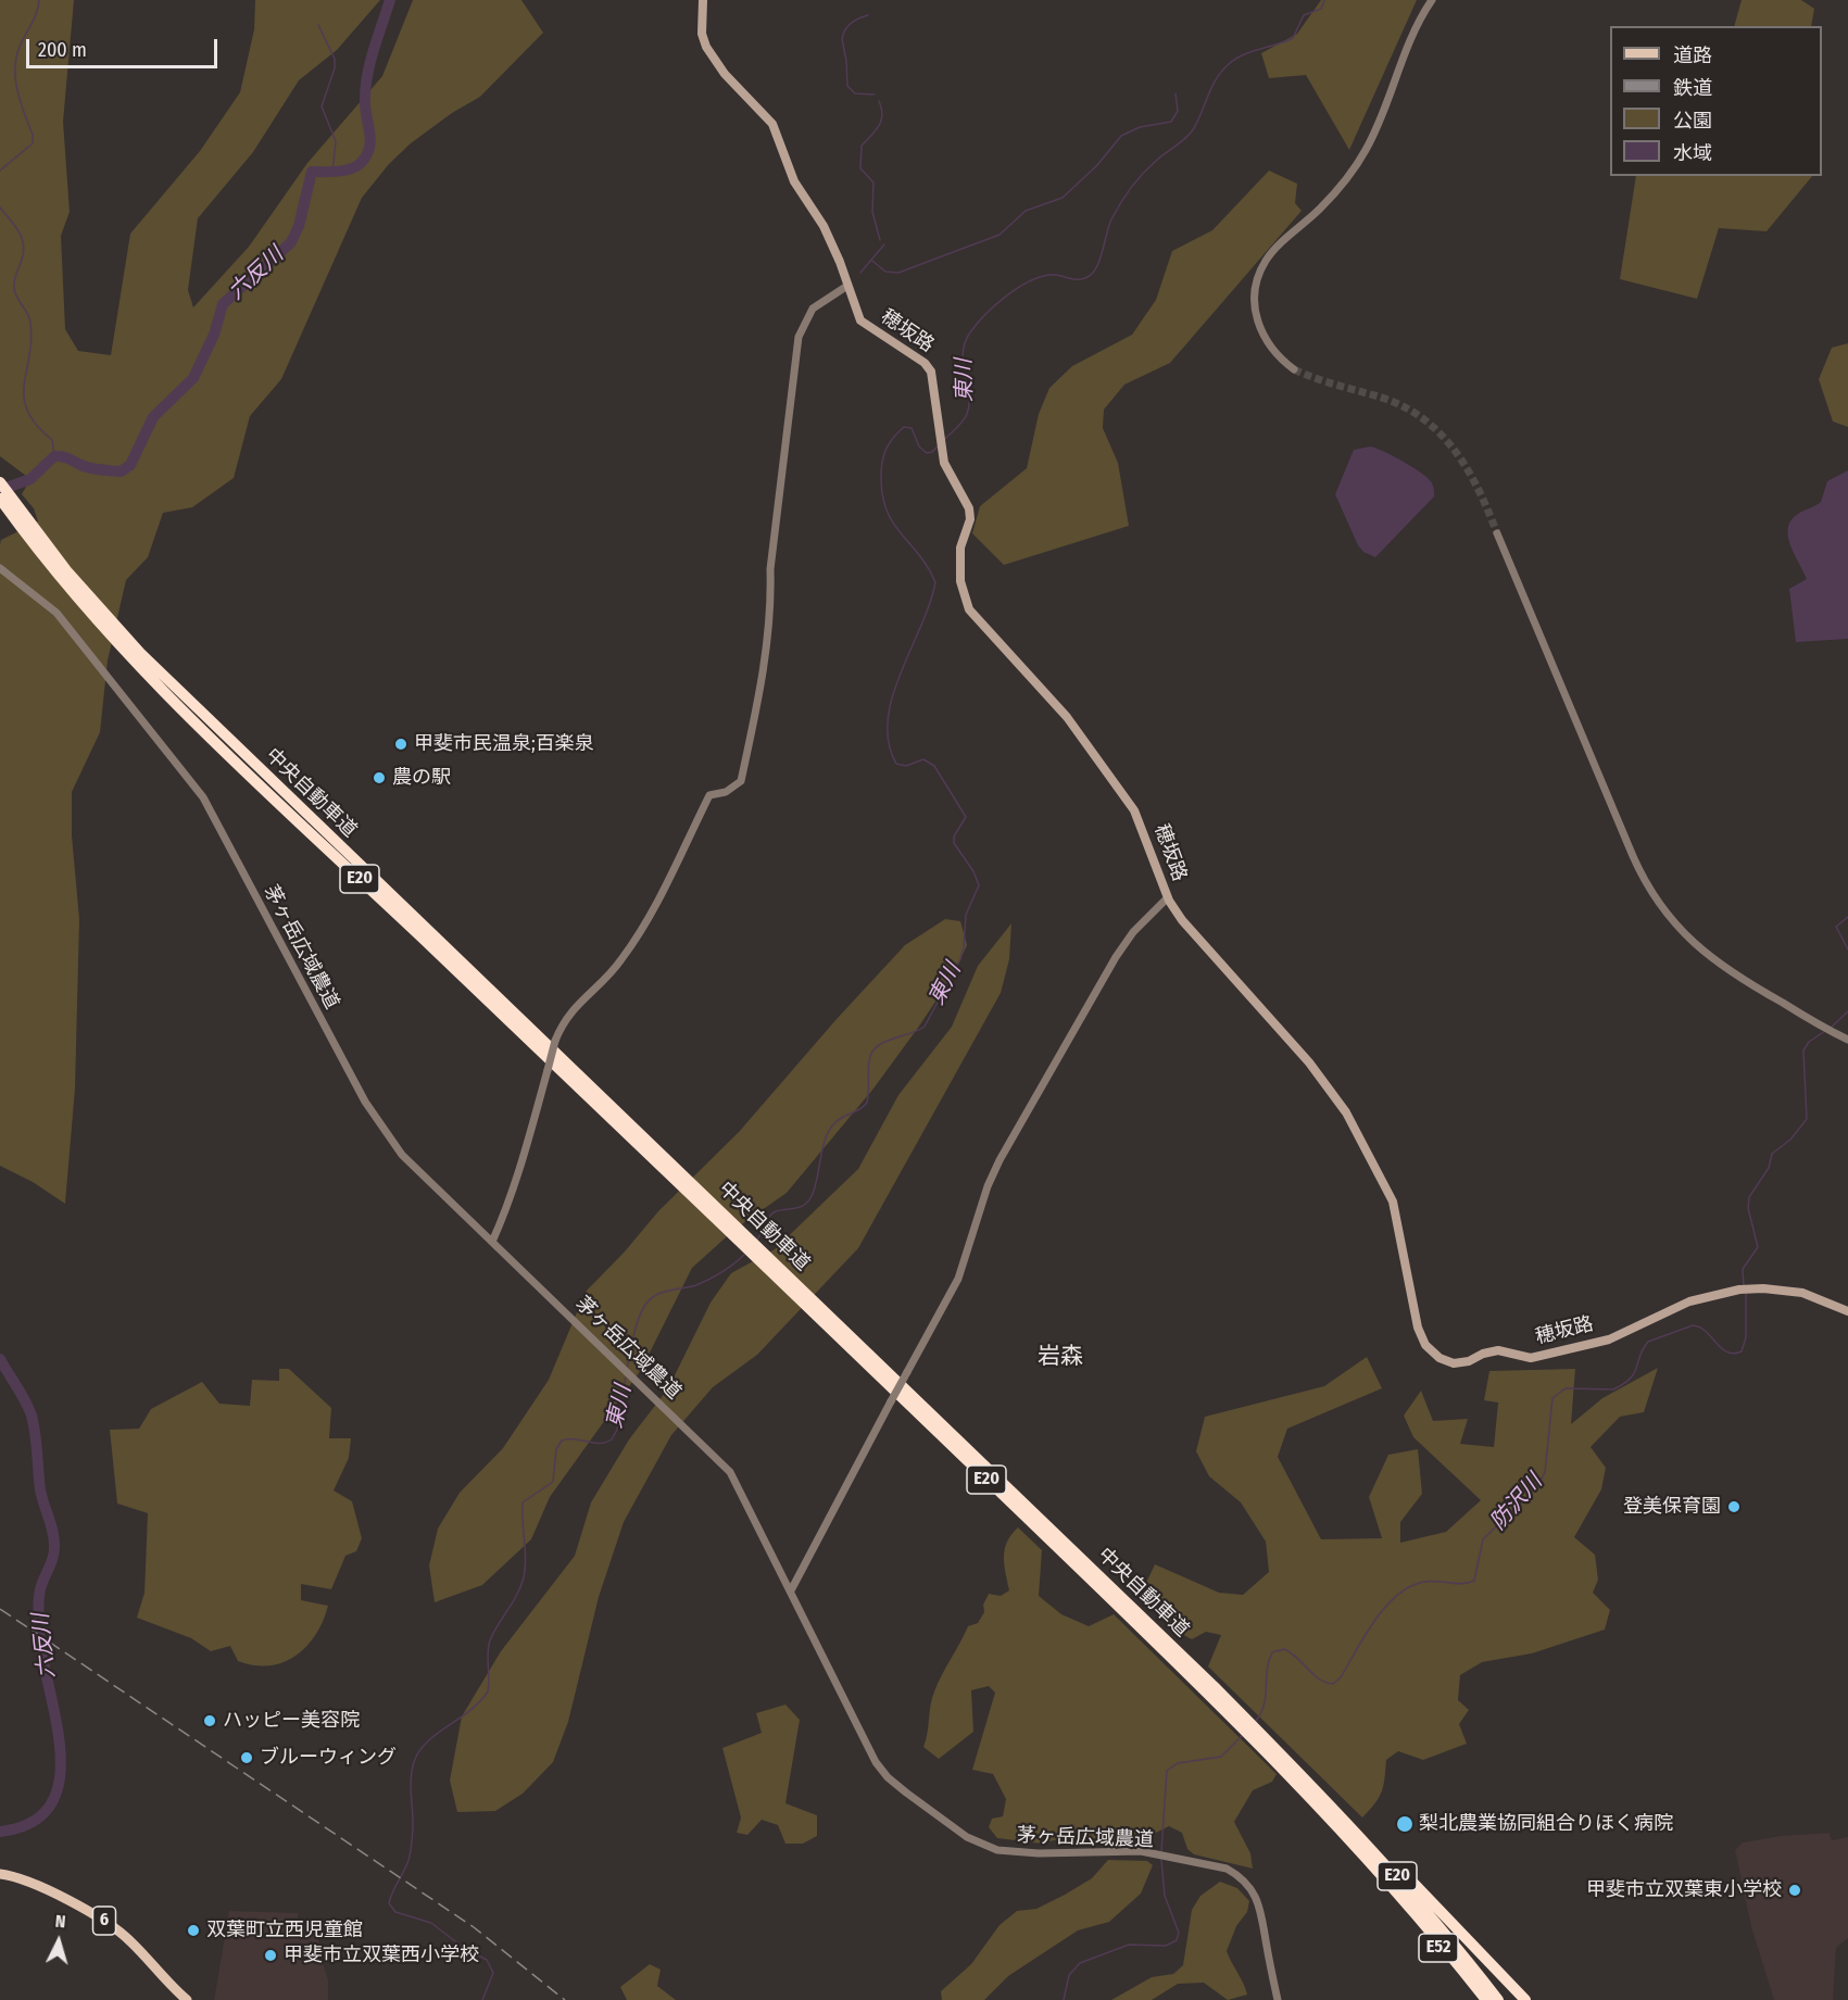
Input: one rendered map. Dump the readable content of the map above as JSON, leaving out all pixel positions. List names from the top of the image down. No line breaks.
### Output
{"streets":{"highway":["中央自動車道","E20","E52"],"main road":["穂坂路","6"],"street":["茅ヶ岳広域農道"]},"crossings":[["中央自動車道","E52"]],"districts":["岩森"],"water":["六反川","東川","防沢川"],"places":["甲斐市民温泉;百楽泉","農の駅","登美保育園","ハッピー美容院","ブルーウィング","梨北農業協同組合りほく病院","甲斐市立双葉東小学校","双葉町立西児童館","甲斐市立双葉西小学校"],"legend":["道路","鉄道","公園","水域"],"scale_bar":"200 m","north":"top"}
